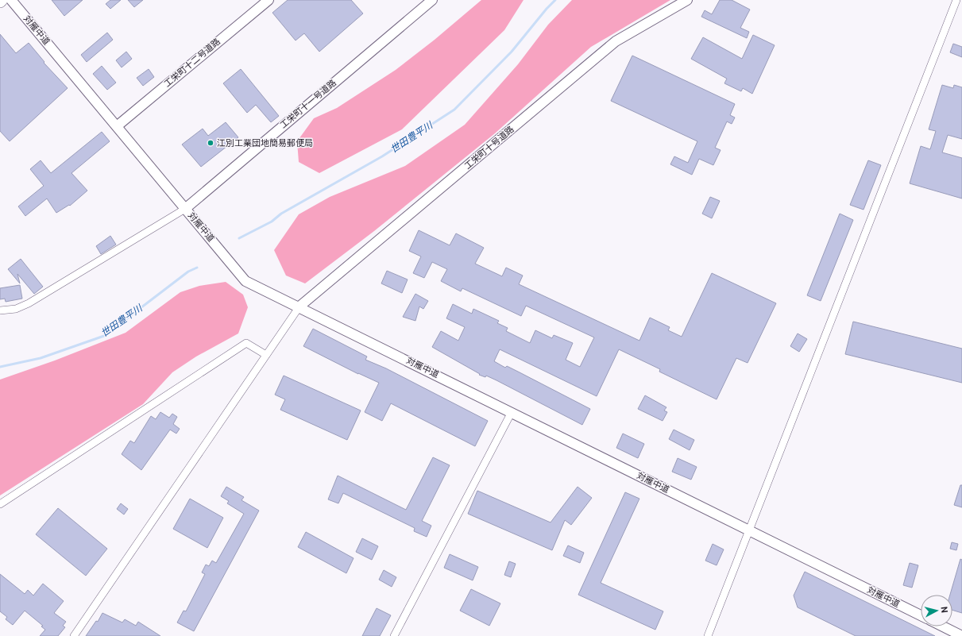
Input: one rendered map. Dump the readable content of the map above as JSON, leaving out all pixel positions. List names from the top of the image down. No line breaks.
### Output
{"streets":{"street":["対雁中道","工栄町十二号道路","工栄町十一号道路","工栄町十号道路"]},"crossings":[["対雁中道","工栄町十二号道路"],["対雁中道","工栄町十一号道路"],["対雁中道","工栄町十号道路"]],"water":["世田豊平川"],"places":["江別工業団地簡易郵便局"],"north":"right"}
